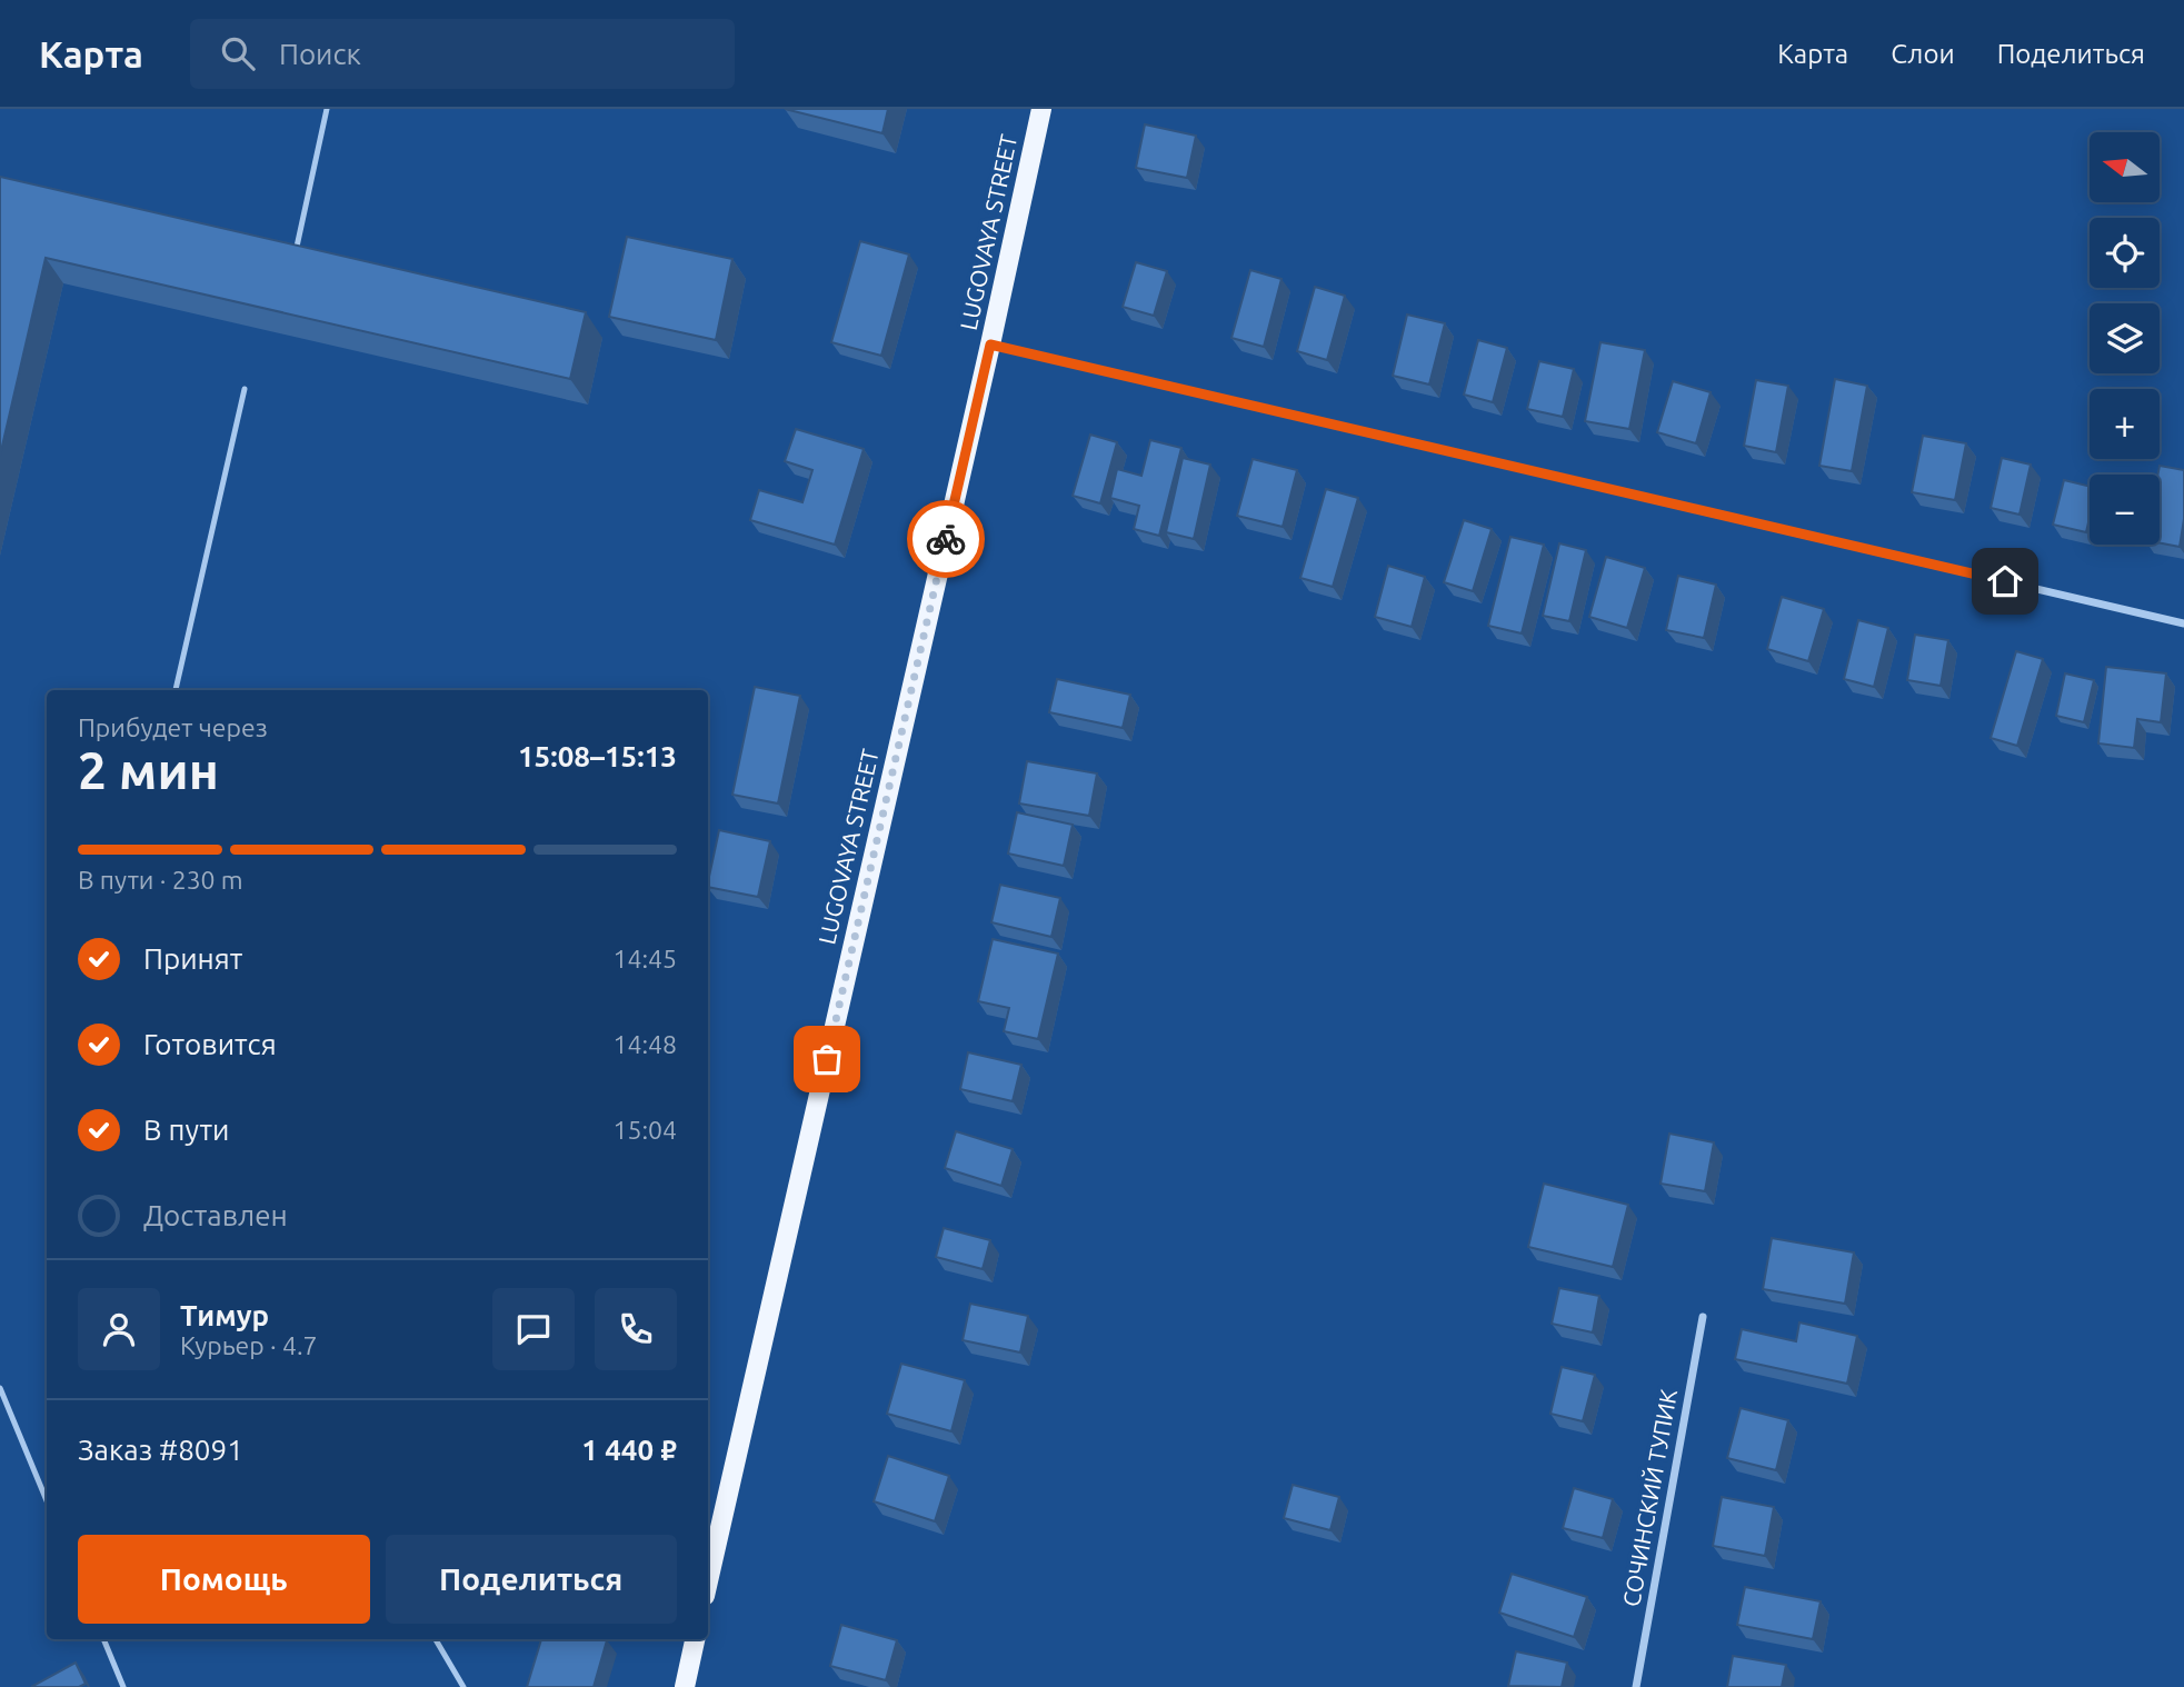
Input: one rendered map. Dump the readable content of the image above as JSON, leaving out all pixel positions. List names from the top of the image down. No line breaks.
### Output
{"streets":{"main road":["LUGOVAYA STREET"],"street":["СОЧИНСКИЙ ТУПИК"]},"north":"left","page":{"header":"Карта","search":"Поиск","nav":["Карта","Слои","Поделиться"],"map_buttons":["+","−"],"heading":["2 мин","Прибудет через","15:08–15:13"],"panel":["Тимур","Курьер · 4.7","Заказ #8091","1 440 ₽"],"bar":"В пути · 230 m","list":[["Принят","14:45"],["Готовится","14:48"],["В пути","15:04"],"Доставлен"],"buttons":["Помощь","Поделиться"]}}
